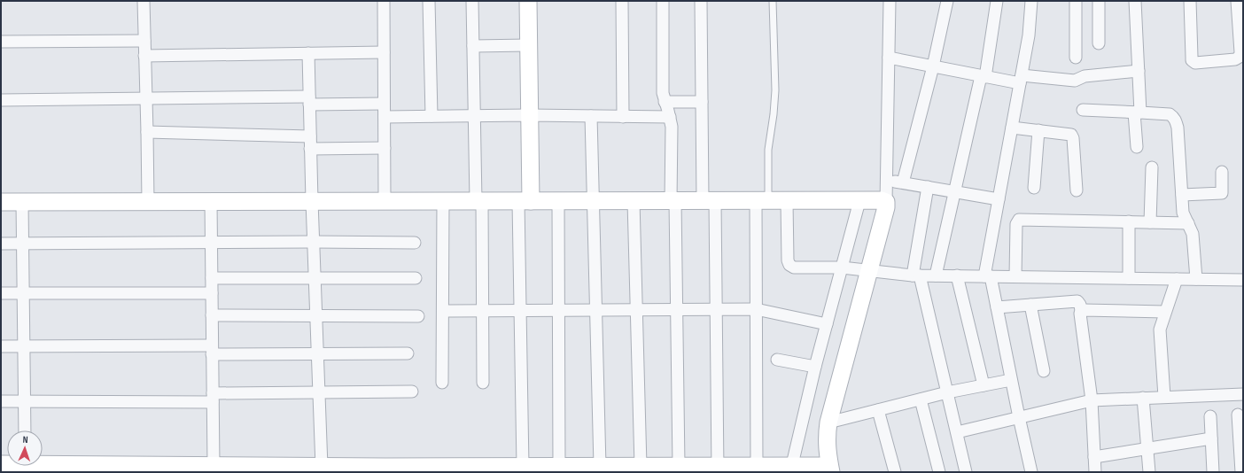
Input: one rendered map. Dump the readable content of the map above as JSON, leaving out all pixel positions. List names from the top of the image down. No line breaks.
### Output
{"north":"top"}
